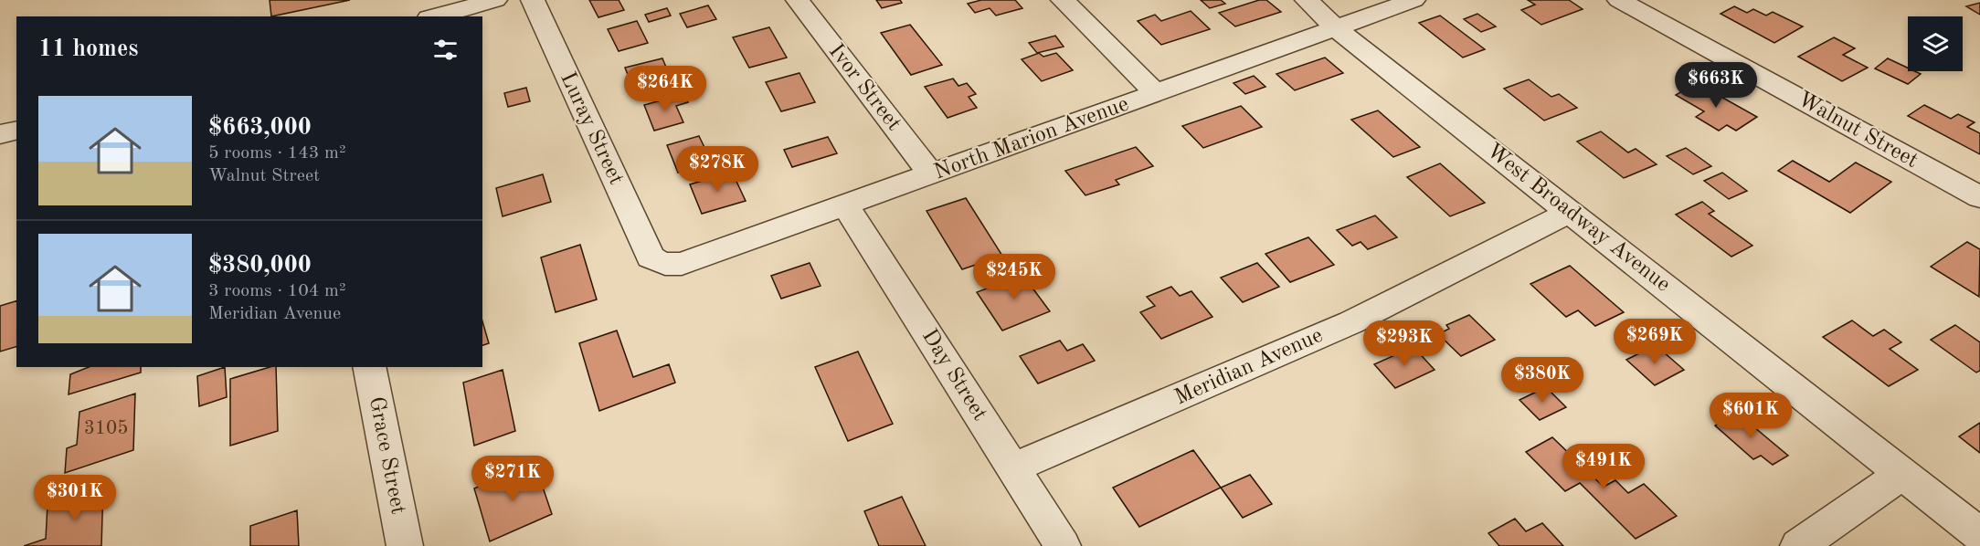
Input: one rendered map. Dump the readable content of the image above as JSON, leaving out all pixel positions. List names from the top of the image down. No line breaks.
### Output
{"streets":{"street":["Ivor Street","Luray Street","Walnut Street","North Marion Avenue","West Broadway Avenue","Meridian Avenue","Day Street","Grace Street"]},"crossings":[["Ivor Street","North Marion Avenue"],["Luray Street","North Marion Avenue"],["North Marion Avenue","West Broadway Avenue"],["North Marion Avenue","Day Street"],["West Broadway Avenue","Meridian Avenue"],["Meridian Avenue","Day Street"]],"house_numbers":["3105"],"page":{"heading":"11 homes","price":["$663K","$264K","$278K","$245K","$269K","$293K","$380K","$601K","$491K","$271K","$301K"],"list":[{"name":"$663,000","note":"5 rooms · 143 m² · Walnut Street"},{"name":"$380,000","note":"3 rooms · 104 m² · Meridian Avenue"}]}}
